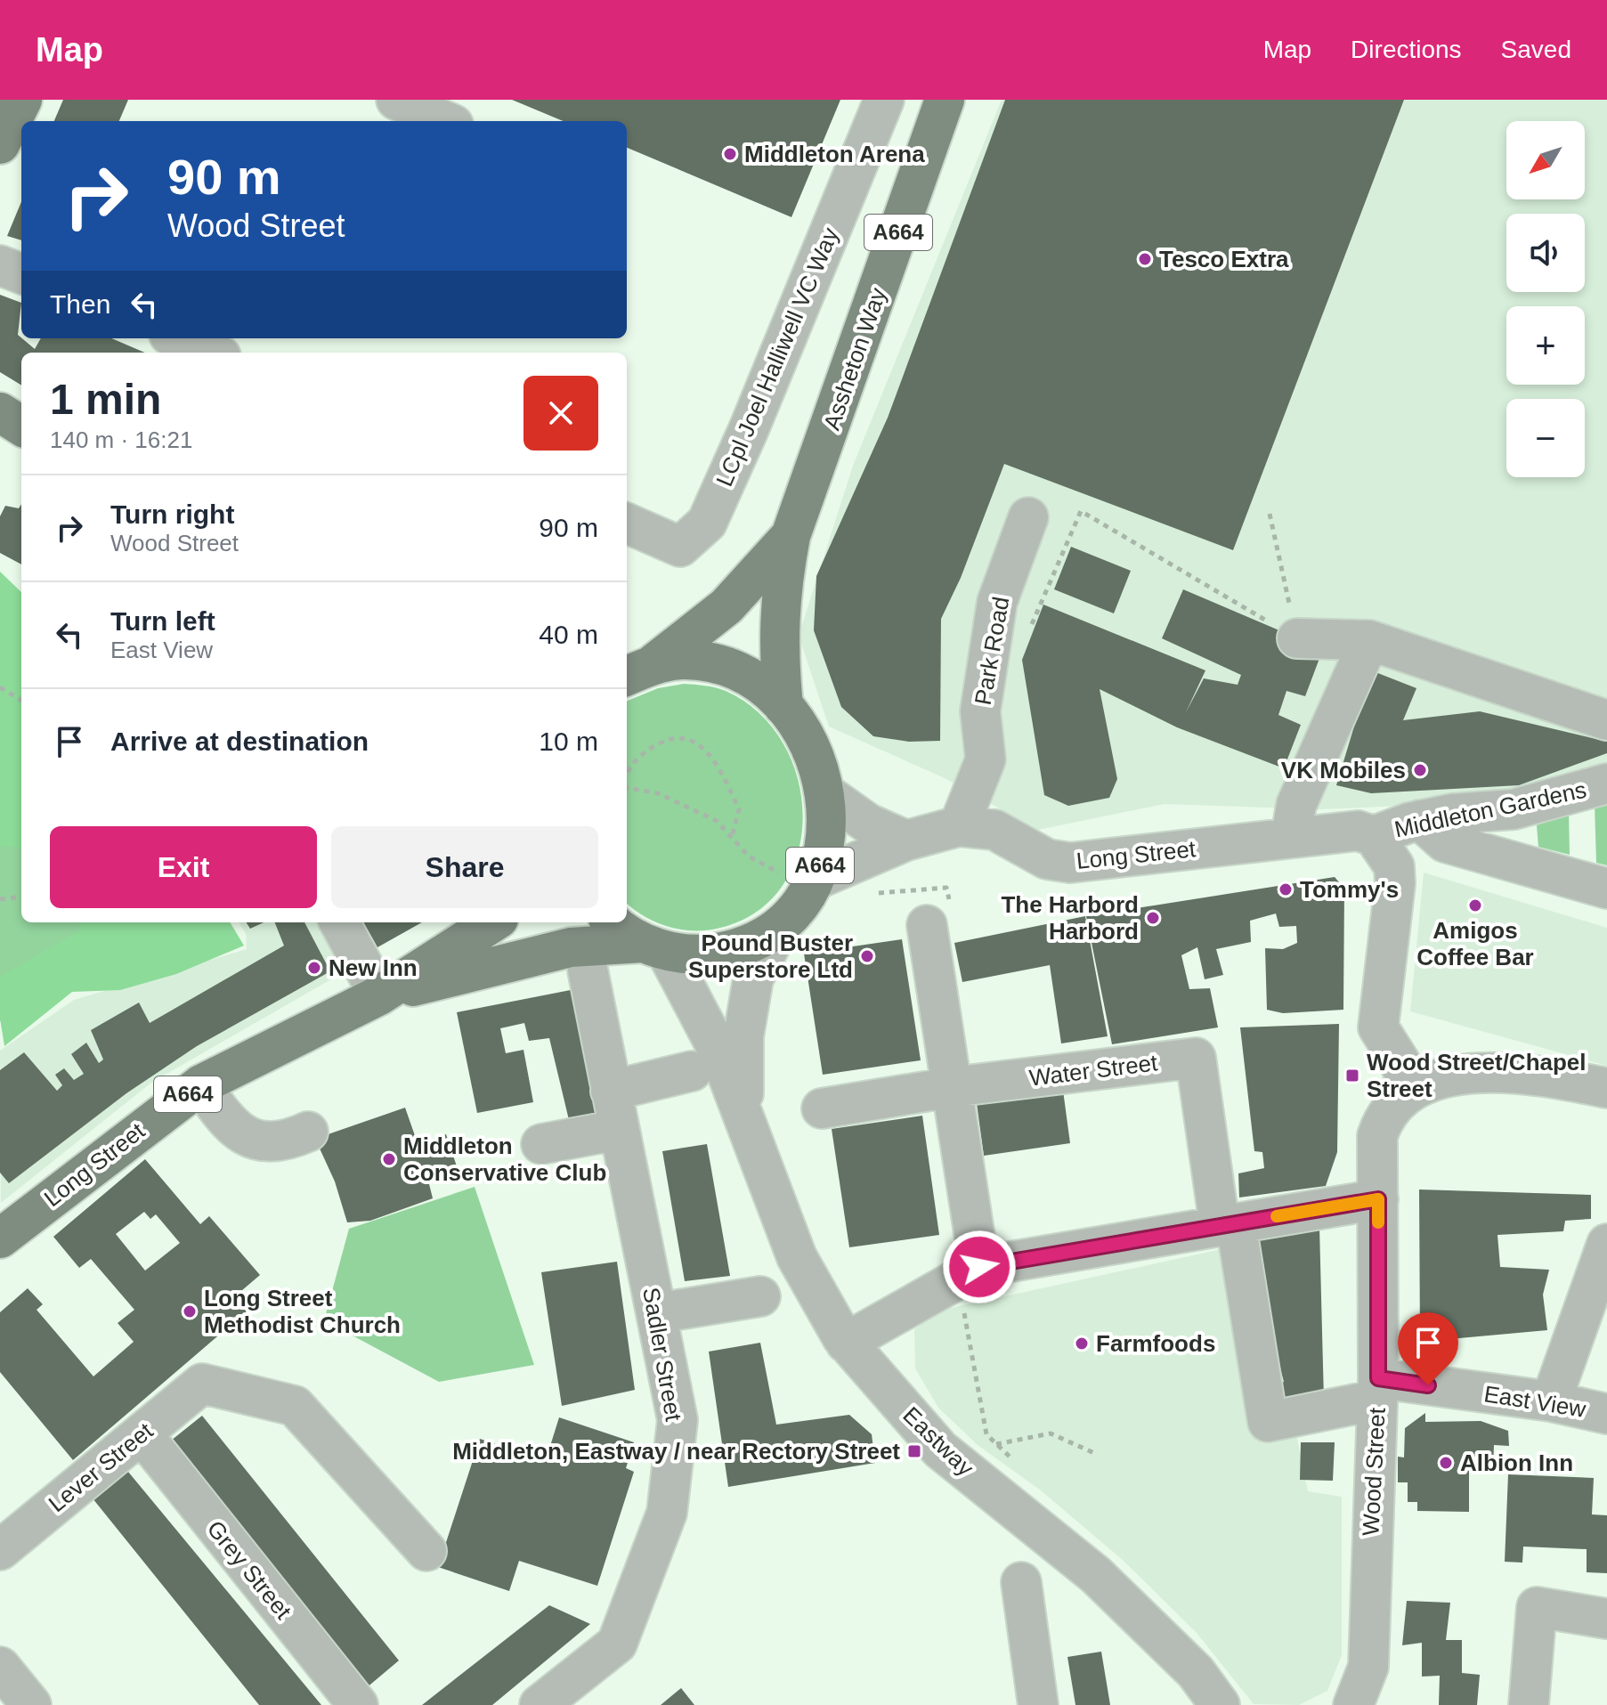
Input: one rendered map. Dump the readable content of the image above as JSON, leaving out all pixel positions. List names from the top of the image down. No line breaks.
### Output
{"streets":{"main road":["A664","Assheton Way","Long Street"],"street":["LCpl Joel Halliwell VC Way","Park Road","Middleton Gardens","Water Street","Sadler Street","East View","Eastway","Lever Street","Wood Street","Grey Street"]},"crossings":[["A664","Assheton Way"],["A664","Long Street"],["A664","Eastway"],["Park Road","Long Street"],["Middleton Gardens","Long Street"],["Long Street","Eastway"],["Water Street","East View"],["East View","Wood Street"],["Lever Street","Grey Street"]],"places":{"other":["Middleton Arena","Tesco Extra","VK Mobiles","Tommy's","Amigos Coffee Bar","The Harbord Harbord","Pound Buster Superstore Ltd","New Inn","Middleton Conservative Club","Long Street Methodist Church","Farmfoods","Albion Inn"],"transit":["Wood Street/Chapel Street","Middleton, Eastway / near Rectory Street"]},"north":"bottom left","page":{"header":"Map","nav":["Map","Directions","Saved"],"map_buttons":["+","−"],"turn":["90 m","Wood Street"],"then":"Then","heading":["1 min","140 m · 16:21"],"list":[{"name":"Turn right","note":"Wood Street","value":"90 m"},{"name":"Turn left","note":"East View","value":"40 m"},{"name":"Arrive at destination","value":"10 m"}],"buttons":["Exit","Share"]}}
